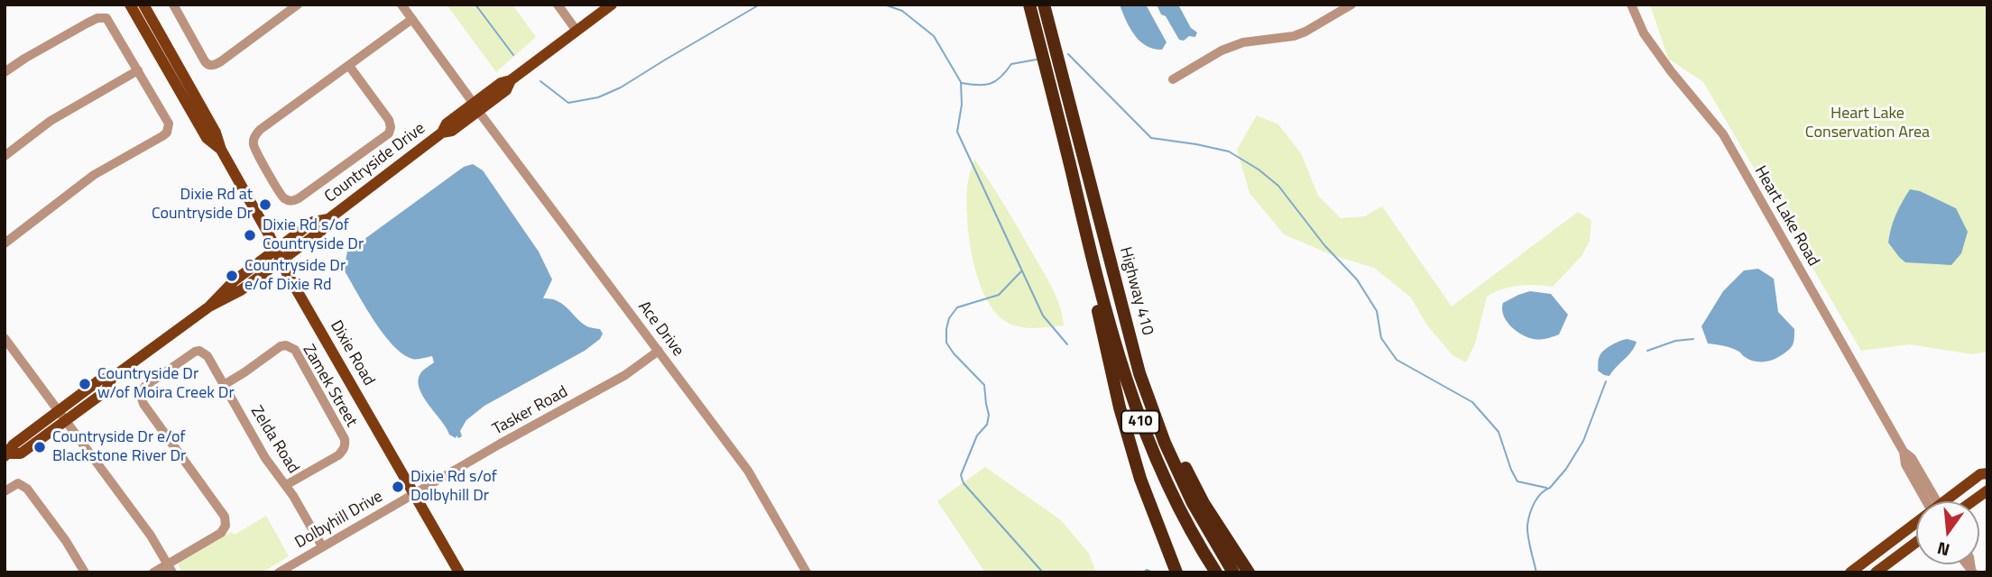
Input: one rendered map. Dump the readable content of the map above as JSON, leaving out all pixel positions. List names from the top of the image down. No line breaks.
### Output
{"streets":{"highway":["Highway 410","410"],"main road":["Countryside Drive","Dixie Road"],"street":["Heart Lake Road","Ace Drive","Zamek Street","Tasker Road","Zelda Road","Dolbyhill Drive"]},"crossings":[["Countryside Drive","Ace Drive"],["Countryside Drive","Dixie Road"],["Ace Drive","Tasker Road"],["Dixie Road","Tasker Road"],["Dixie Road","Dolbyhill Drive"],["Zamek Street","Zelda Road"],["Tasker Road","Dolbyhill Drive"],["Zelda Road","Dolbyhill Drive"]],"parks":["Heart Lake Conservation Area"],"places":["Dixie Rd at Countryside Dr","Dixie Rd s/of Countryside Dr","Countryside Dr e/of Dixie Rd","Countryside Dr w/of Moira Creek Dr","Countryside Dr e/of Blackstone River Dr","Dixie Rd s/of Dolbyhill Dr"],"north":"bottom"}
